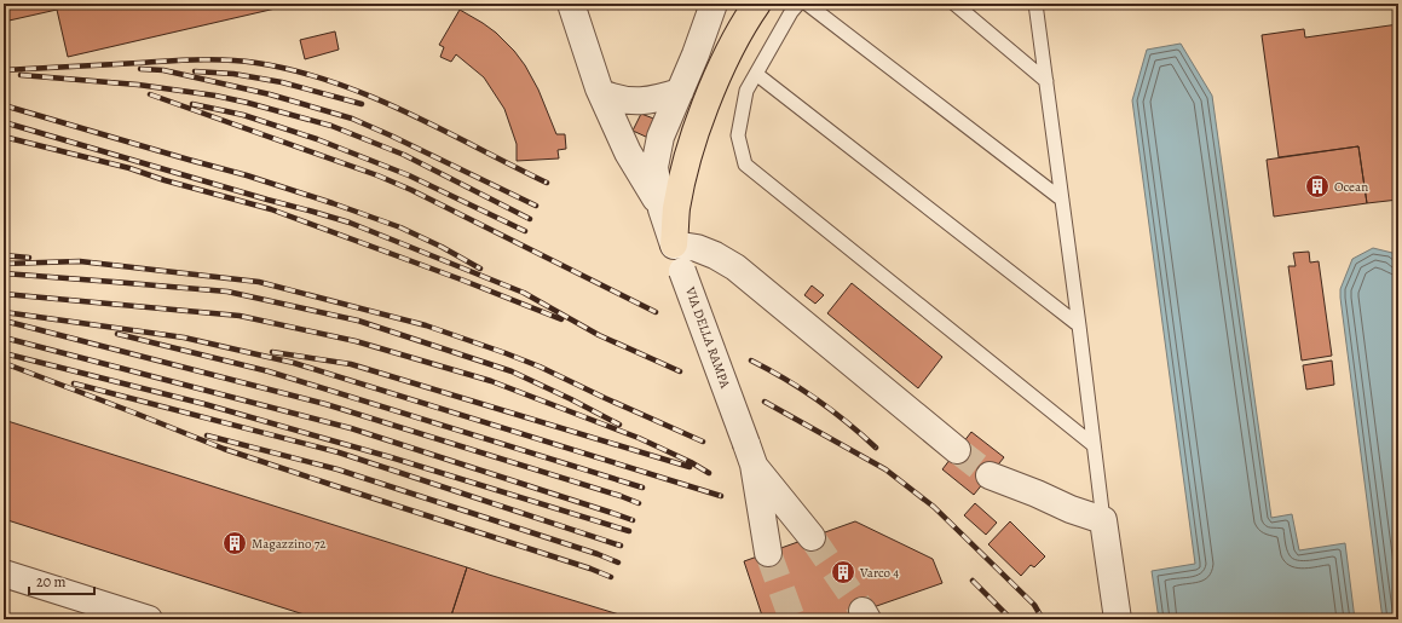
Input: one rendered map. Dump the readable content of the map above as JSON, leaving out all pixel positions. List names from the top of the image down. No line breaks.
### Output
{"streets":{"street":["VIA DELLA RAMPA"]},"places":{"building":["Ocean","Magazzino 72","Varco 4"]},"scale_bar":"20 m"}
